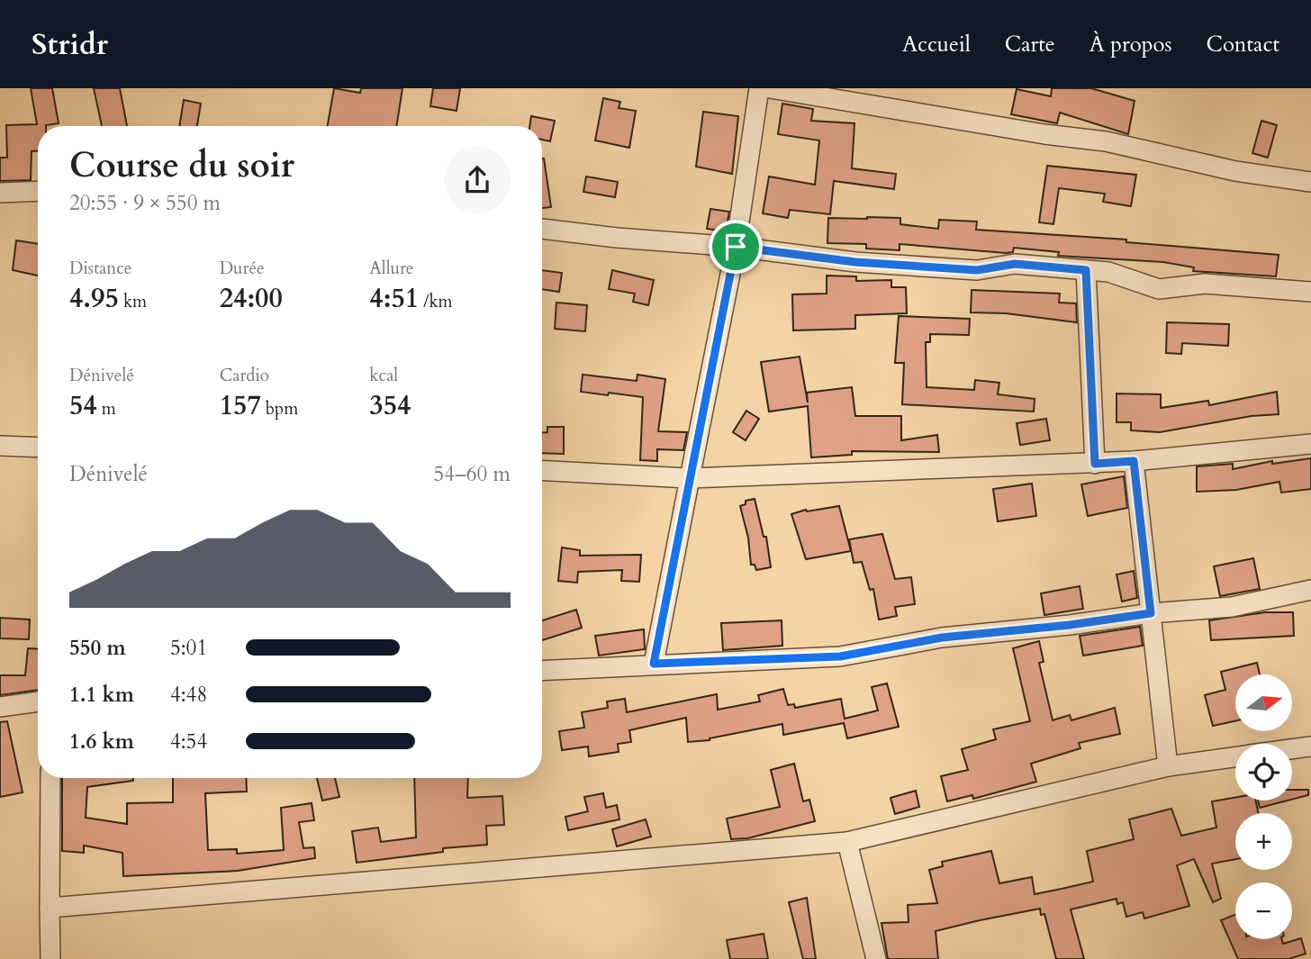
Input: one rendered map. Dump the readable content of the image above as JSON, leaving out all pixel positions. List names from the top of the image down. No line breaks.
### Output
{"north":"right","page":{"header":"Stridr","nav":["Accueil","Carte","À propos","Contact"],"heading":["Course du soir","20:55 · 9 × 550 m"],"stats":[["Distance","4.95 km"],["Durée","24:00"],["Allure","4:51 /km"],["Dénivelé","54 m"],["Cardio","157 bpm"],["kcal","354"]],"chart":["Dénivelé","54–60 m"],"list":[{"name":"550 m","note":"5:01"},{"name":"1.1 km","note":"4:48"},{"name":"1.6 km","note":"4:54"}],"map_buttons":["+","−"]}}
